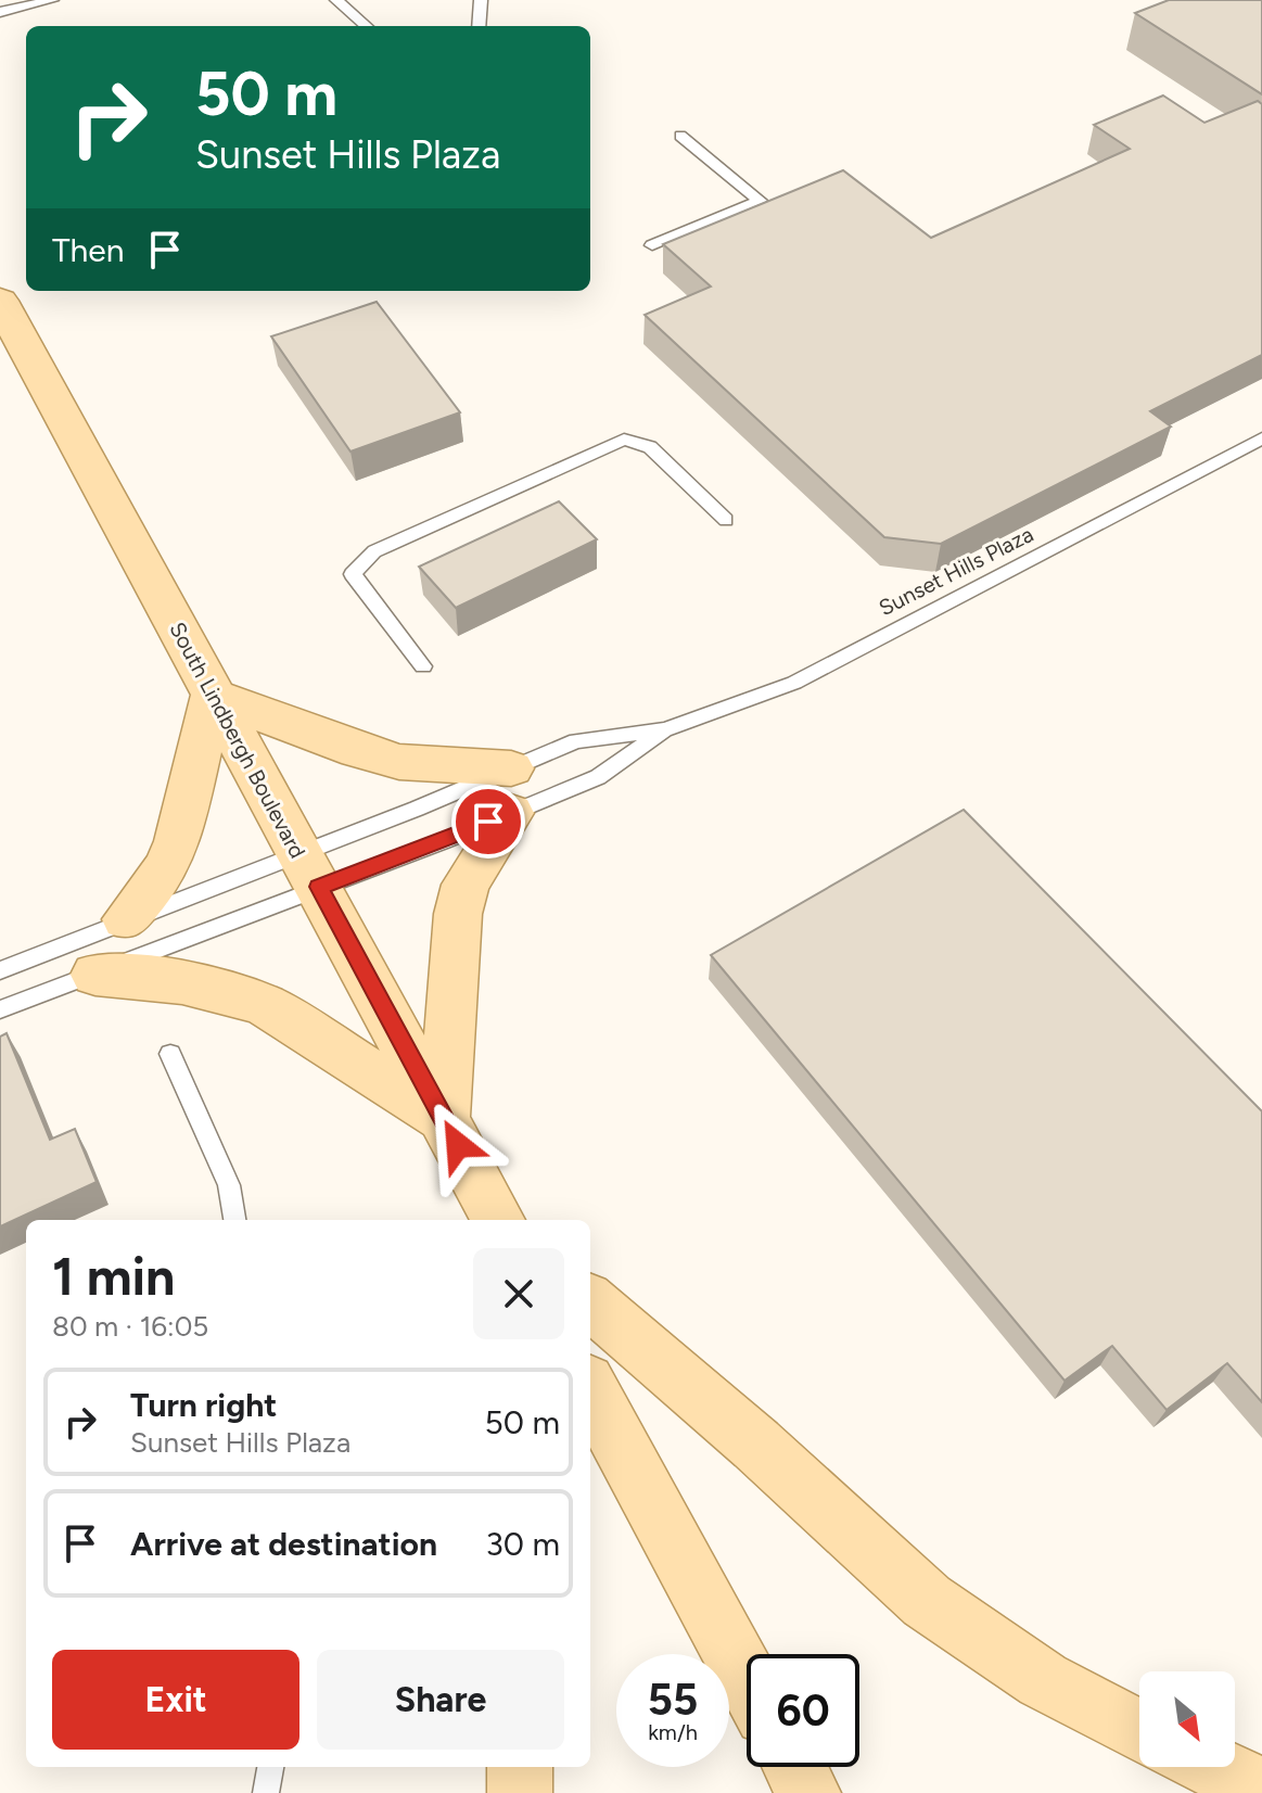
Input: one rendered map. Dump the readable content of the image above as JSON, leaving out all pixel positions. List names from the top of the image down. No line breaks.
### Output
{"streets":{"main road":["South Lindbergh Boulevard"],"lane":["Sunset Hills Plaza"]},"crossings":[["Sunset Hills Plaza","South Lindbergh Boulevard"]],"north":"bottom right","page":{"turn":["50 m","Sunset Hills Plaza"],"then":"Then","heading":["1 min","80 m · 16:05"],"list":[{"name":"Turn right","note":"Sunset Hills Plaza","value":"50 m"},{"name":"Arrive at destination","value":"30 m"}],"buttons":["Exit","Share"],"speed":"55 km/h","limit":"60"}}
